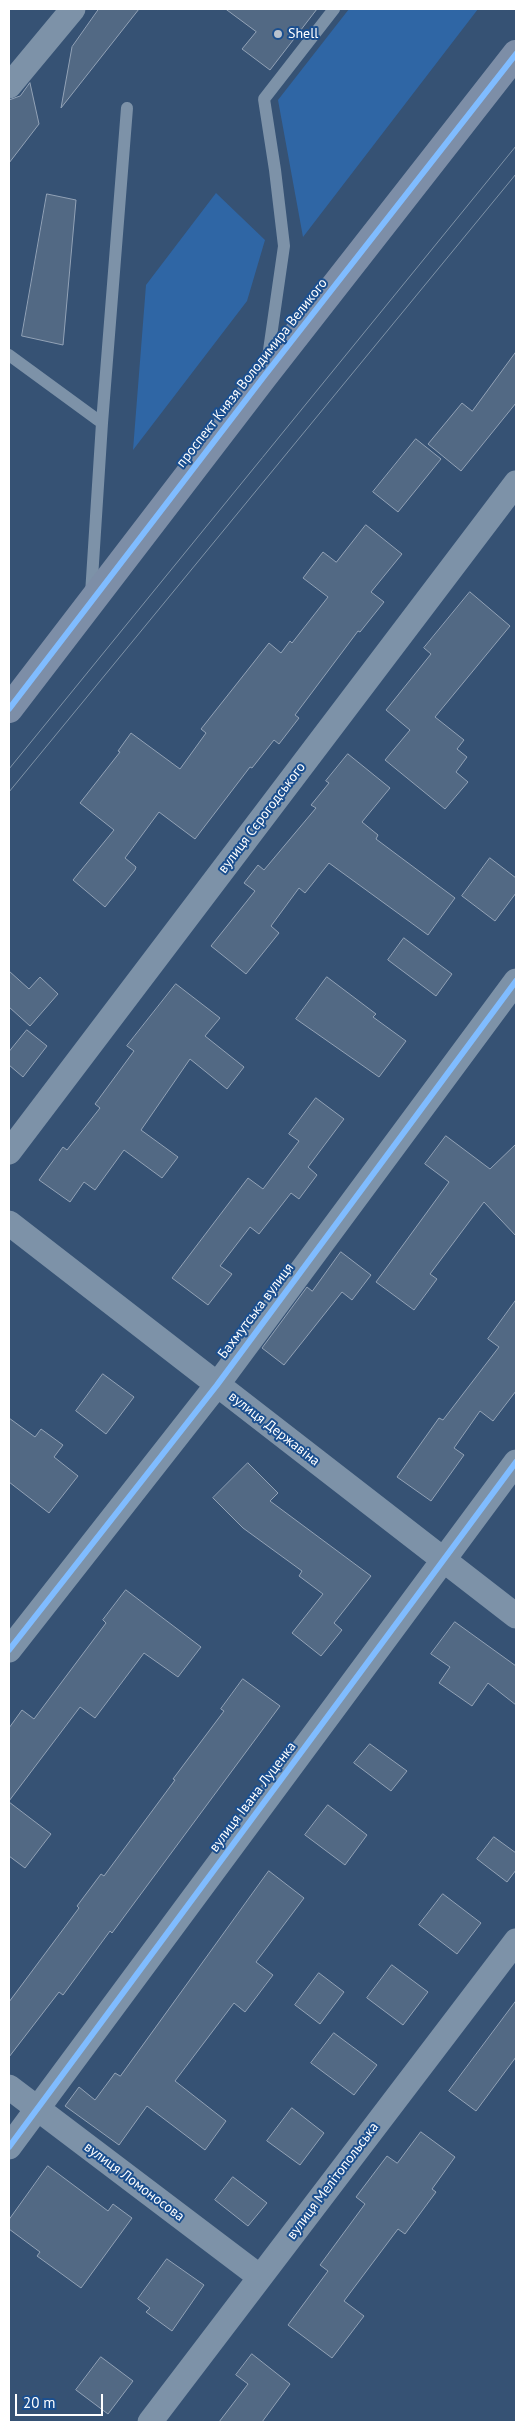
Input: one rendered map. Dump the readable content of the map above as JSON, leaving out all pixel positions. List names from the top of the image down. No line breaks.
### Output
{"streets":{"main road":["проспект Князя Володимира Великого"],"street":["вулиця Сєрогодського","Бахмутська вулиця","вулиця Державіна","вулиця Івана Луценка","вулиця Мелітопольська","вулиця Ломоносова"]},"crossings":[["Бахмутська вулиця","вулиця Державіна"],["вулиця Державіна","вулиця Івана Луценка"],["вулиця Івана Луценка","вулиця Ломоносова"],["вулиця Мелітопольська","вулиця Ломоносова"]],"places":["Shell"],"scale_bar":"20 m"}
